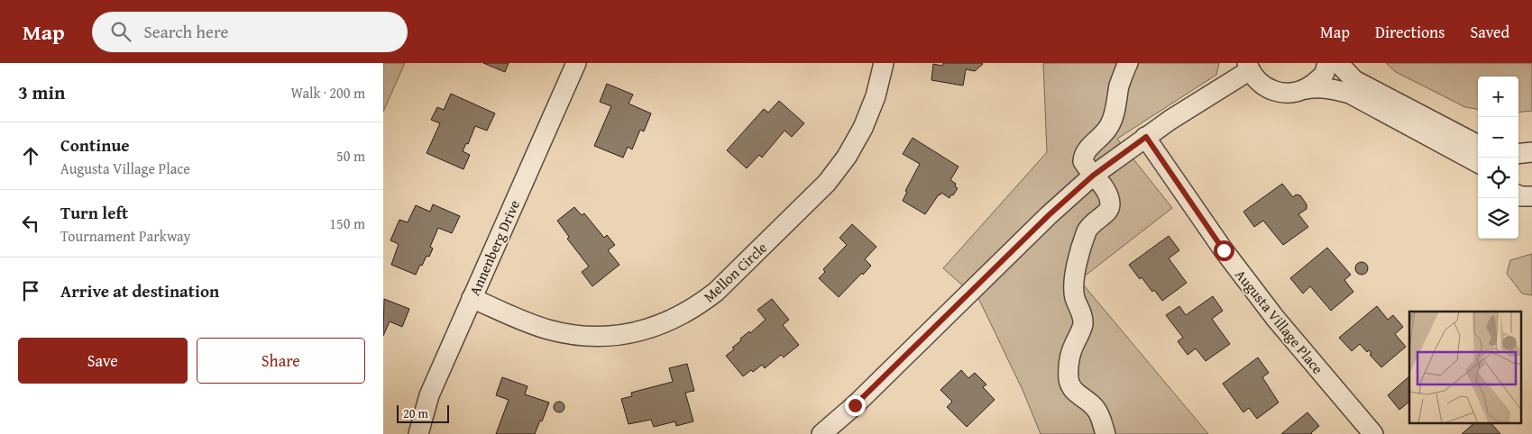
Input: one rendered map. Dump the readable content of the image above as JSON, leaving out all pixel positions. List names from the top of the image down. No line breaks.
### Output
{"streets":{"street":["Annenberg Drive","Mellon Circle","Augusta Village Place"]},"crossings":[["Annenberg Drive","Mellon Circle"]],"scale_bar":"20 m","page":{"header":"Map","search":"Search here","nav":["Map","Directions","Saved"],"heading":["3 min","Walk · 200 m"],"map_buttons":["+","−"],"list":[["Continue","Augusta Village Place","50 m"],["Turn left","Tournament Parkway","150 m"],"Arrive at destination"],"buttons":["Save","Share"],"scale":"20 m"}}
